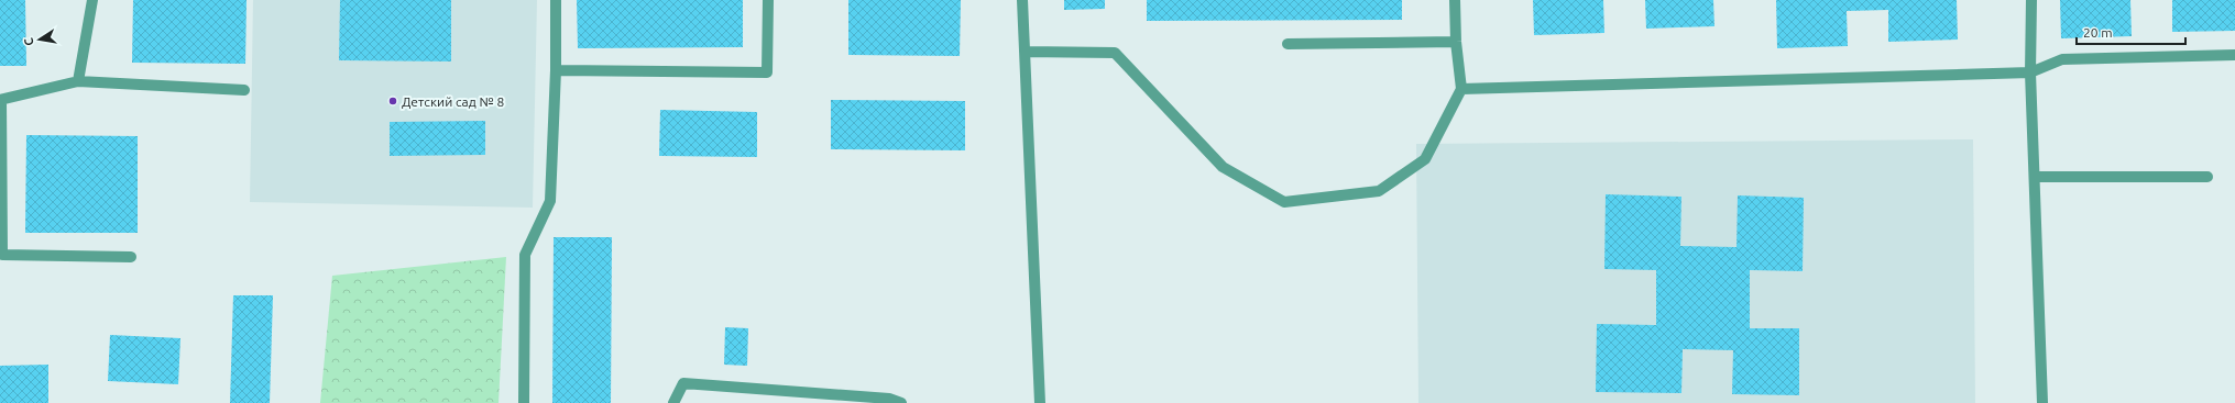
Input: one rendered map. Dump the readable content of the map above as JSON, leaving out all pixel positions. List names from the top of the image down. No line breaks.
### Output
{"places":["Детский сад № 8"],"scale_bar":"20 m","north":"left"}
